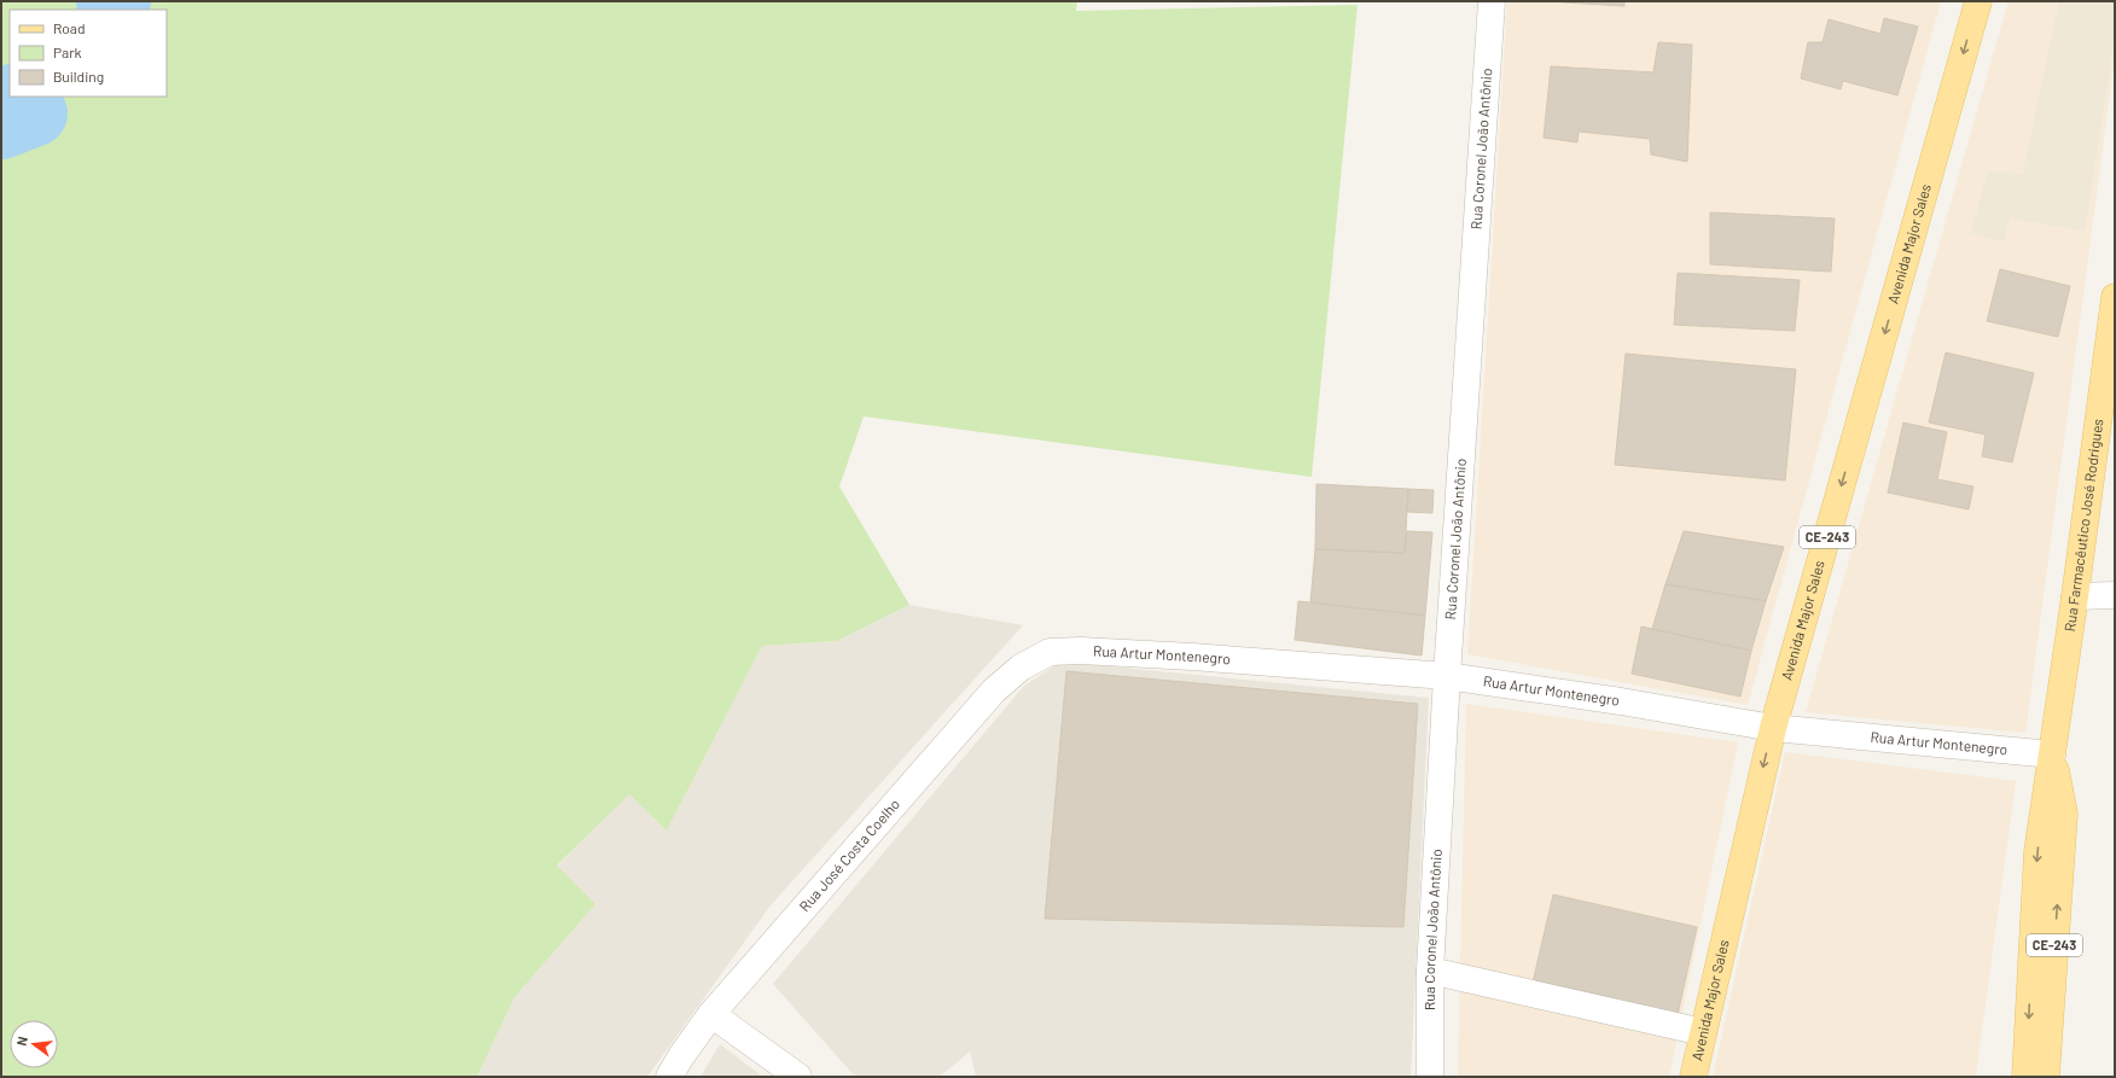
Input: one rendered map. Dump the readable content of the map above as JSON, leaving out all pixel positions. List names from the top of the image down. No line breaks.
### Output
{"streets":{"main road":["Avenida Major Sales","Rua Farmacêutico José Rodrigues","CE-243"],"street":["Rua Coronel João Antônio","Rua Artur Montenegro","Rua José Costa Coelho"]},"crossings":[["Rua Coronel João Antônio","Rua Artur Montenegro"],["Avenida Major Sales","Rua Artur Montenegro"],["Rua Farmacêutico José Rodrigues","Rua Artur Montenegro"],["Rua Artur Montenegro","Rua José Costa Coelho"]],"one_way":["Avenida Major Sales"],"legend":["Road","Park","Building"],"north":"left"}
